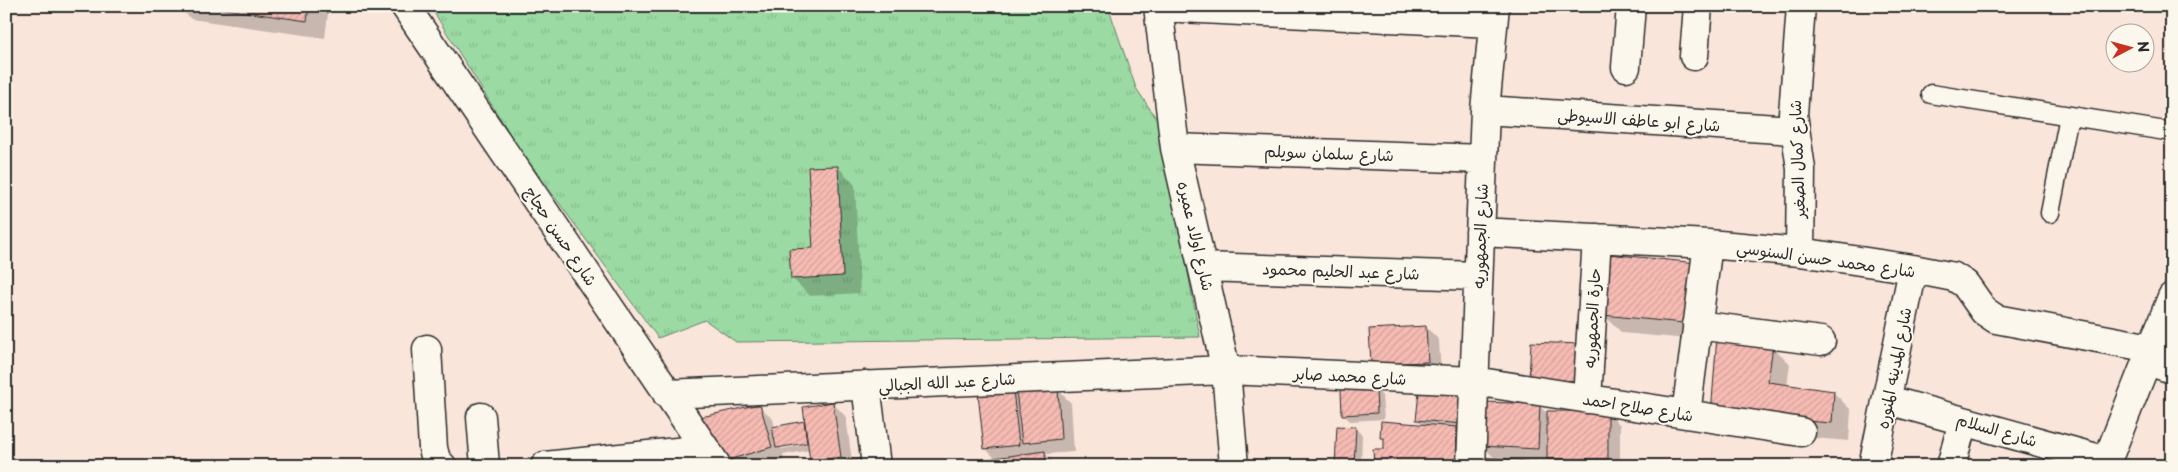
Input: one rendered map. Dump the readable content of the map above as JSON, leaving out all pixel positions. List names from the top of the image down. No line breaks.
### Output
{"streets":{"street":["شارع ابو عاطف الاسيوطى","شارع سلمان سويلم","شارع كمال الصغير","شارع حسن حجاج","شارع اولاد عميره","شارع الجمهوريه","شارع محمد حسن السنوسي","شارع عبد الحليم محمود","حارة الجمهوريه","شارع المدينه المنوره","شارع محمد صابر","شارع عبد الله الجبالي","شارع صلاح احمد","شارع السلام"]},"crossings":[["شارع ابو عاطف الاسيوطى","شارع كمال الصغير"],["شارع ابو عاطف الاسيوطى","شارع الجمهوريه"],["شارع سلمان سويلم","شارع اولاد عميره"],["شارع سلمان سويلم","شارع الجمهوريه"],["شارع كمال الصغير","شارع محمد حسن السنوسي"],["شارع حسن حجاج","شارع عبد الله الجبالي"],["شارع اولاد عميره","شارع عبد الحليم محمود"],["شارع اولاد عميره","شارع محمد صابر"],["شارع اولاد عميره","شارع عبد الله الجبالي"],["شارع الجمهوريه","شارع محمد حسن السنوسي"],["شارع الجمهوريه","شارع عبد الحليم محمود"],["شارع الجمهوريه","شارع محمد صابر"],["شارع الجمهوريه","شارع صلاح احمد"],["شارع محمد حسن السنوسي","حارة الجمهوريه"],["شارع محمد حسن السنوسي","شارع المدينه المنوره"],["حارة الجمهوريه","شارع صلاح احمد"],["شارع المدينه المنوره","شارع السلام"],["شارع محمد صابر","شارع عبد الله الجبالي"],["شارع محمد صابر","شارع صلاح احمد"]],"north":"right"}
